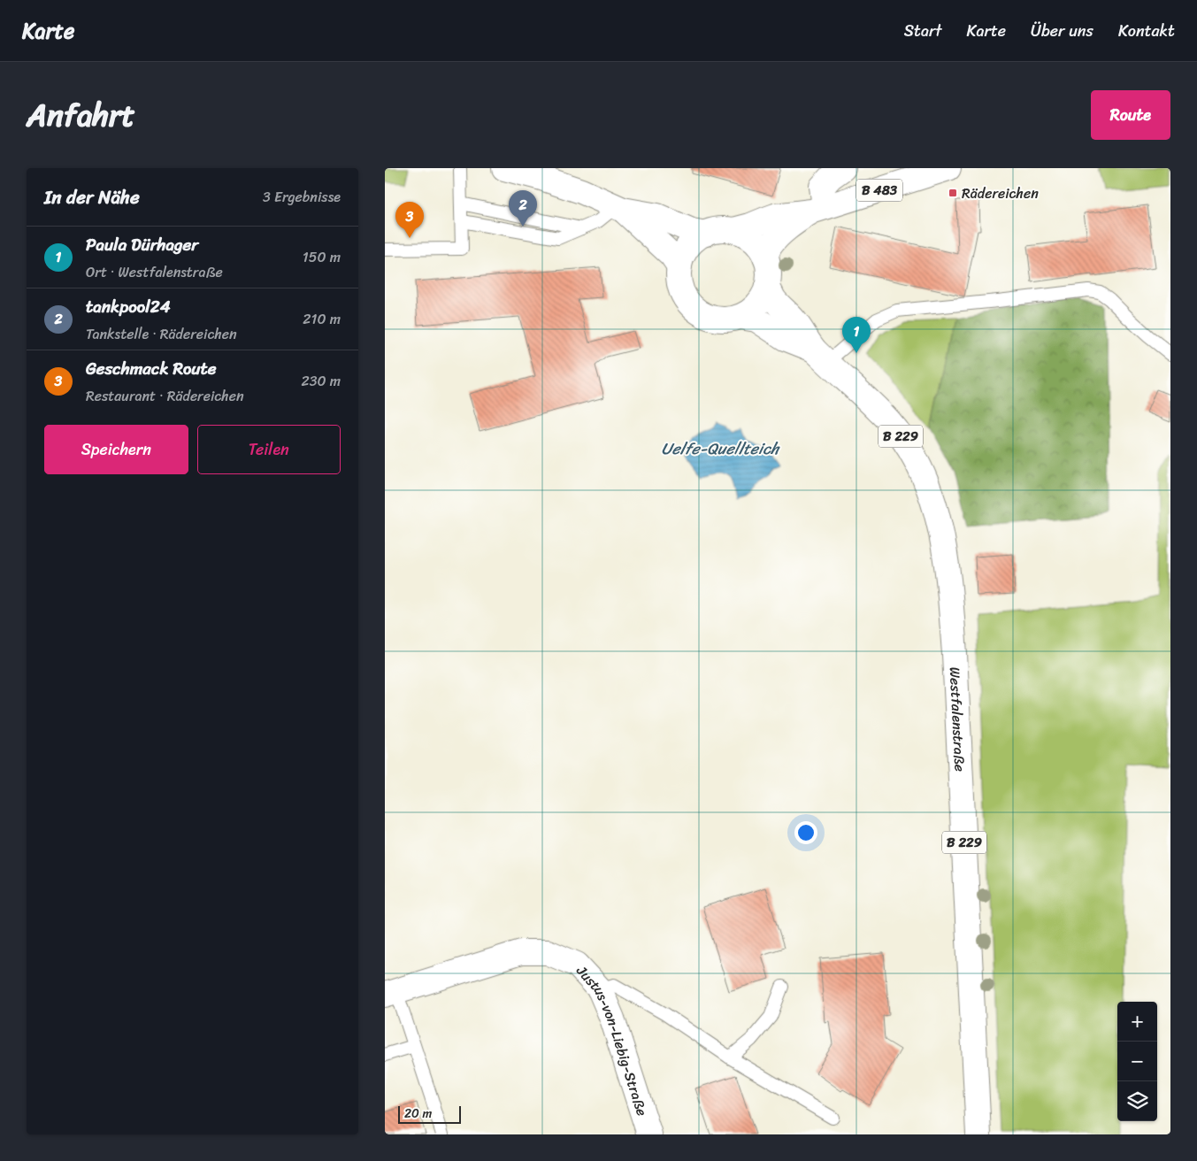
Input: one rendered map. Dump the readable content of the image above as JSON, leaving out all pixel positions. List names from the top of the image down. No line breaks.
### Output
{"streets":{"main road":["B 483","B 229","Westfalenstraße","Justus-von-Liebig-Straße"]},"crossings":[["B 483","Westfalenstraße"]],"water":["Uelfe-Quellteich"],"places":{"transit":["Rädereichen"]},"scale_bar":"20 m","page":{"header":"Karte","nav":["Start","Karte","Über uns","Kontakt"],"title":"Anfahrt","buttons":["Route",["Speichern","Teilen"]],"heading":["In der Nähe","3 Ergebnisse"],"pins":["2","3","1"],"list":[{"mark":"1","name":"Paula Dürhager","note":"Ort · Westfalenstraße","value":"150 m"},{"mark":"2","name":"tankpool24","note":"Tankstelle · Rädereichen","value":"210 m"},{"mark":"3","name":"Geschmack Route","note":"Restaurant · Rädereichen","value":"230 m"}],"map_buttons":["+","−"],"scale":"20 m"}}
